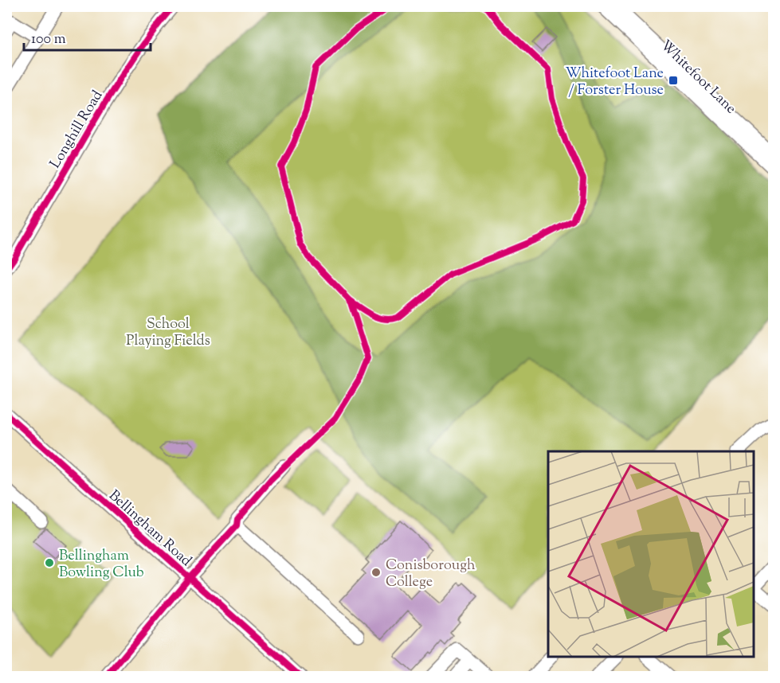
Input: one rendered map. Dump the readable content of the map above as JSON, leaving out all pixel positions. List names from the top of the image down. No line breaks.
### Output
{"streets":{"street":["Whitefoot Lane","Longhill Road","Bellingham Road"]},"parks":["School Playing Fields"],"places":{"transit":["Whitefoot Lane / Forster House"],"other":["Bellingham Bowling Club","Conisborough College"]},"scale_bar":"100 m"}
